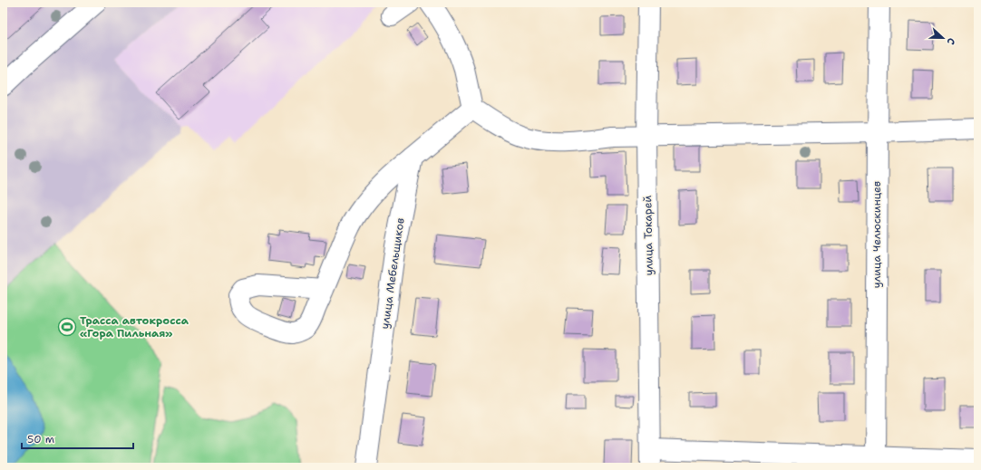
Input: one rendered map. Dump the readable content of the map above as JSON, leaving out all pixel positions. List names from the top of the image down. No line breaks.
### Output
{"streets":{"street":["улица Челюскинцев","улица Токарей","улица Мебельщиков"]},"places":{"sports":["Трасса автокросса «Гора Пильная»"]},"scale_bar":"50 m","north":"right"}
